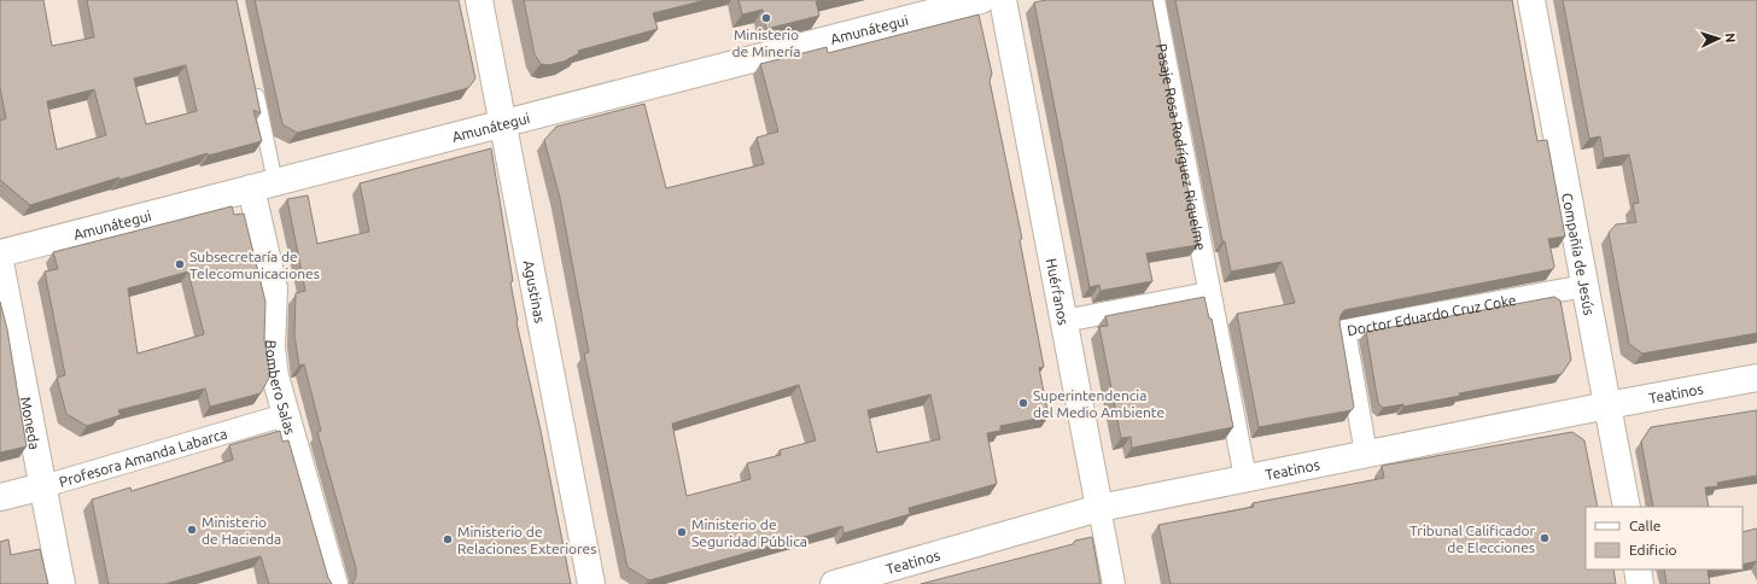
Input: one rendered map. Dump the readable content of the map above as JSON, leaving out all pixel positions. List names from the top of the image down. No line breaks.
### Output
{"streets":{"main road":["Amunátegui","Compañía de Jesús","Agustinas","Huérfanos","Bombero Salas","Teatinos","Moneda","Profesora Amanda Labarca"],"street":["Pasaje Rosa Rodríguez Riquelme","Doctor Eduardo Cruz Coke"]},"crossings":[["Amunátegui","Agustinas"],["Amunátegui","Bombero Salas"],["Pasaje Rosa Rodríguez Riquelme","Teatinos"],["Compañía de Jesús","Doctor Eduardo Cruz Coke"],["Compañía de Jesús","Teatinos"],["Huérfanos","Teatinos"],["Doctor Eduardo Cruz Coke","Teatinos"],["Bombero Salas","Profesora Amanda Labarca"],["Moneda","Profesora Amanda Labarca"]],"places":["Ministerio de Minería","Subsecretaría de Telecomunicaciones","Superintendencia del Medio Ambiente","Ministerio de Hacienda","Ministerio de Seguridad Pública","Tribunal Calificador de Elecciones","Ministerio de Relaciones Exteriores"],"legend":["Calle","Edificio"],"north":"right"}
